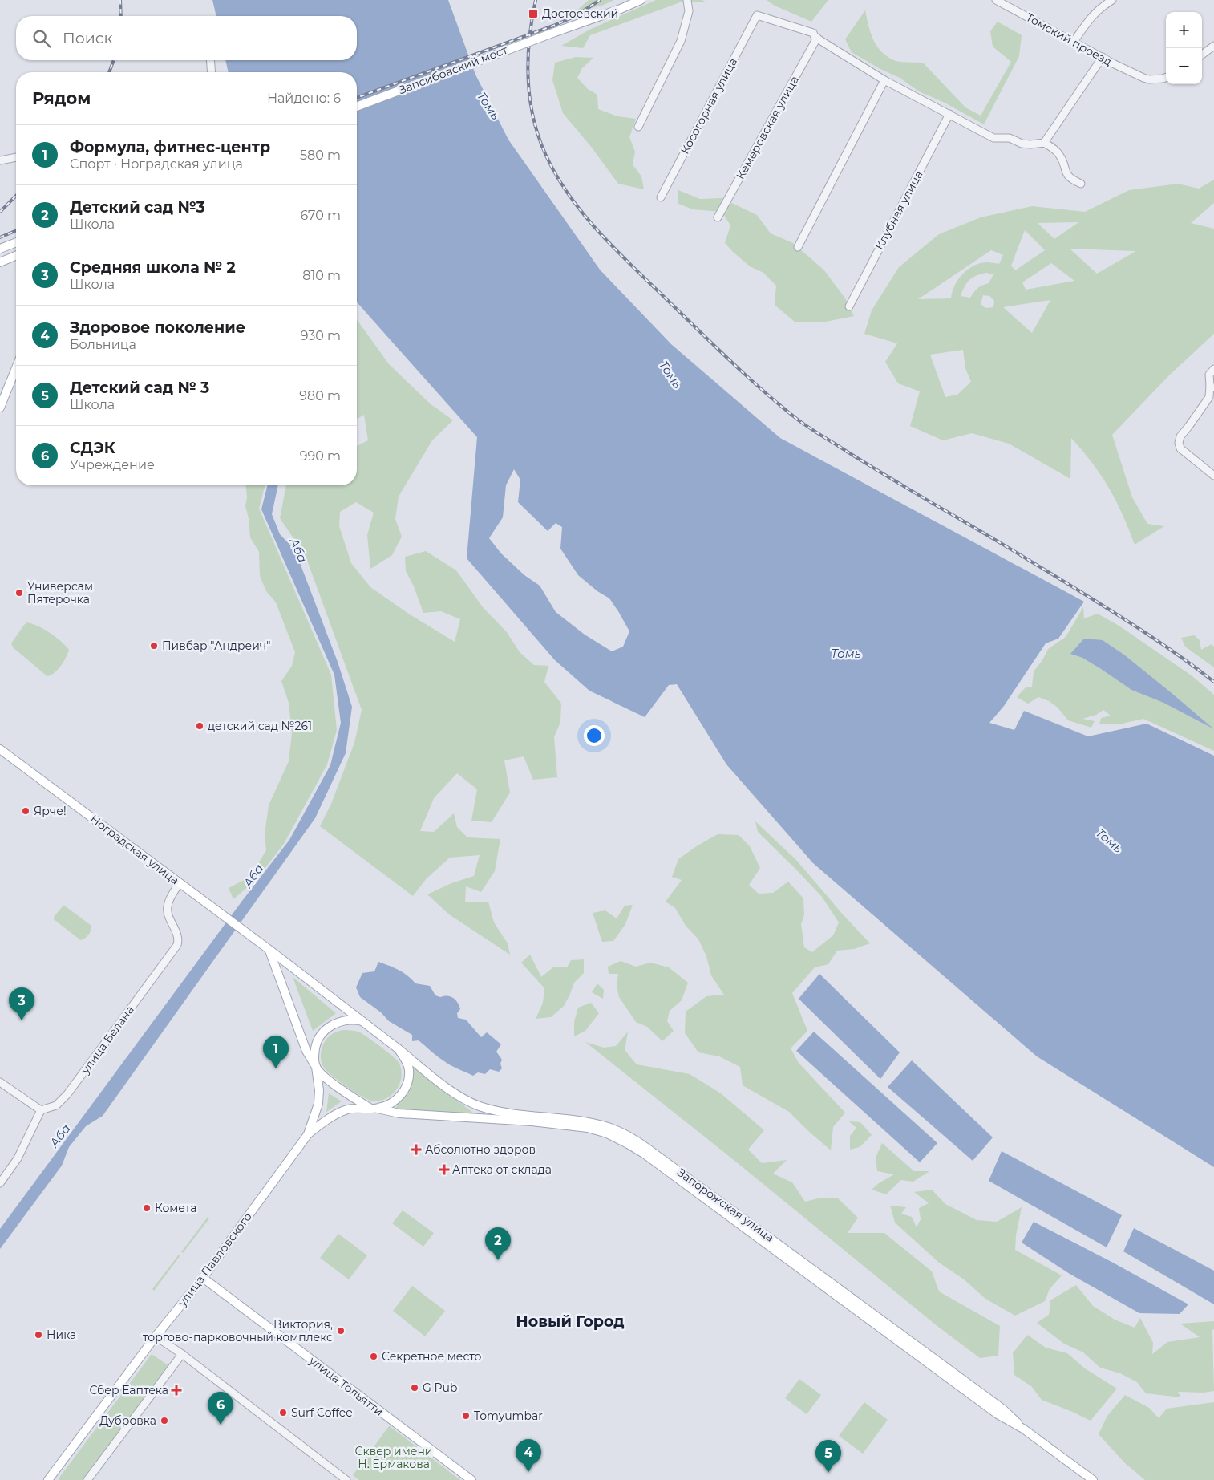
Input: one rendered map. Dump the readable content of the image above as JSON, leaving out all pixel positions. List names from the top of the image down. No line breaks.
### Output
{"streets":{"main road":["Запсибовский мост","Ноградская улица","Запорожская улица","улица Павловского","улица Тольятти"],"street":["Томский проезд","Косогорная улица","Кемеровская улица","Клубная улица","улица Белана"]},"crossings":[["Косогорная улица","Кемеровская улица"],["Ноградская улица","улица Белана"],["Ноградская улица","Запорожская улица"],["Ноградская улица","улица Павловского"],["Запорожская улица","улица Павловского"],["улица Павловского","улица Тольятти"]],"districts":["Новый Город"],"water":["Томь","Аба"],"parks":["Сквер имени Н. Ермакова"],"places":{"transit":["Достоевский"],"other":["Универсам Пятерочка","Пивбар \"Андреич\"","детский сад №261","Ярче!","Комета","Виктория, торгово-парковочный комплекс","Ника","Секретное место","G Pub","Surf Coffee","Tomyumbar","Дубровка"],"health":["Абсолютно здоров","Аптека от склада","Сбер Еаптека"]},"page":{"map_buttons":["+","−"],"search":"Поиск","heading":["Рядом","Найдено: 6"],"list":[{"mark":"1","name":"Формула, фитнес-центр","note":"Спорт · Ноградская улица","value":"580 m"},{"mark":"2","name":"Детский сад №3","note":"Школа","value":"670 m"},{"mark":"3","name":"Средняя школа № 2","note":"Школа","value":"810 m"},{"mark":"4","name":"Здоровое поколение","note":"Больница","value":"930 m"},{"mark":"5","name":"Детский сад № 3","note":"Школа","value":"980 m"},{"mark":"6","name":"СДЭК","note":"Учреждение","value":"990 m"}],"pins":["3","1","2","6","4","5"]}}
